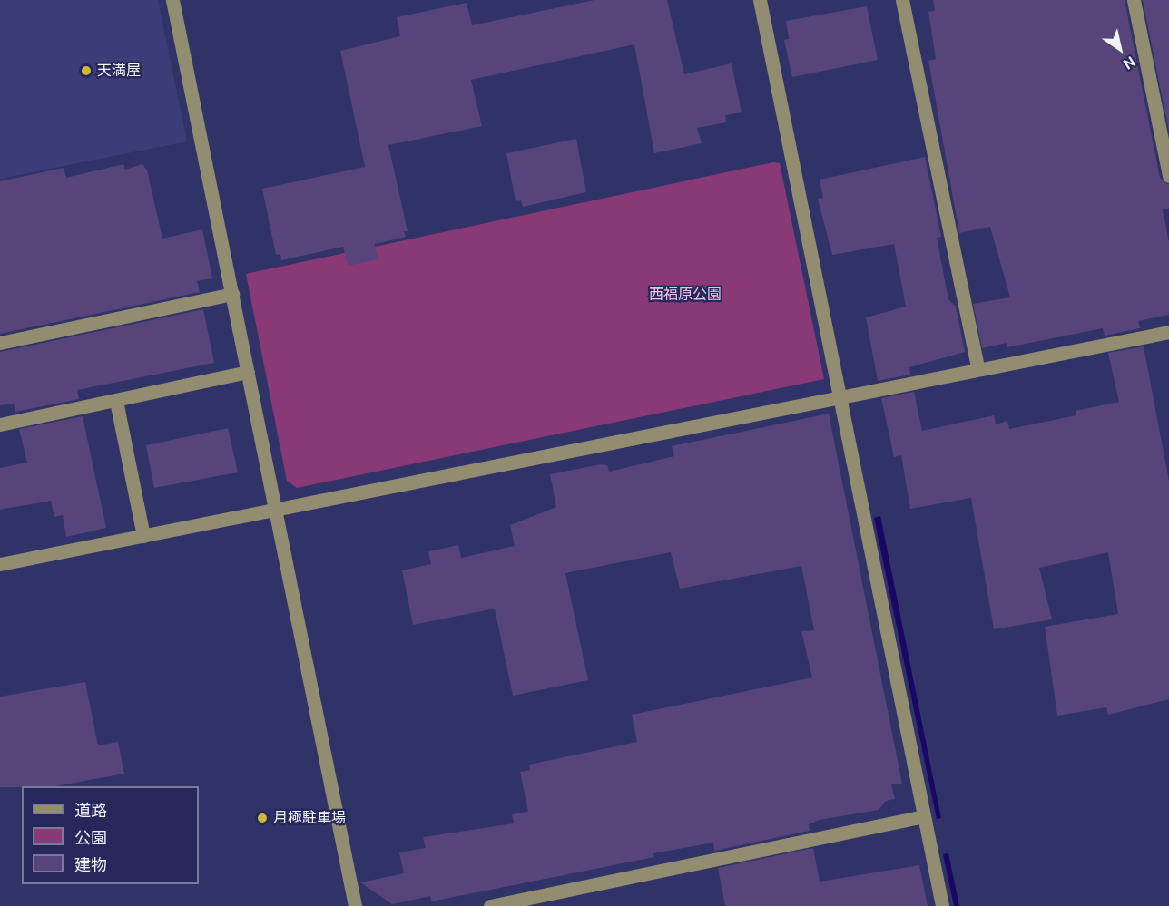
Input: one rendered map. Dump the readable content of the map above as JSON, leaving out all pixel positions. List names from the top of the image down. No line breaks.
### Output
{"parks":["西福原公園"],"places":["天満屋","月極駐車場"],"legend":["道路","公園","建物"],"north":"bottom right"}
